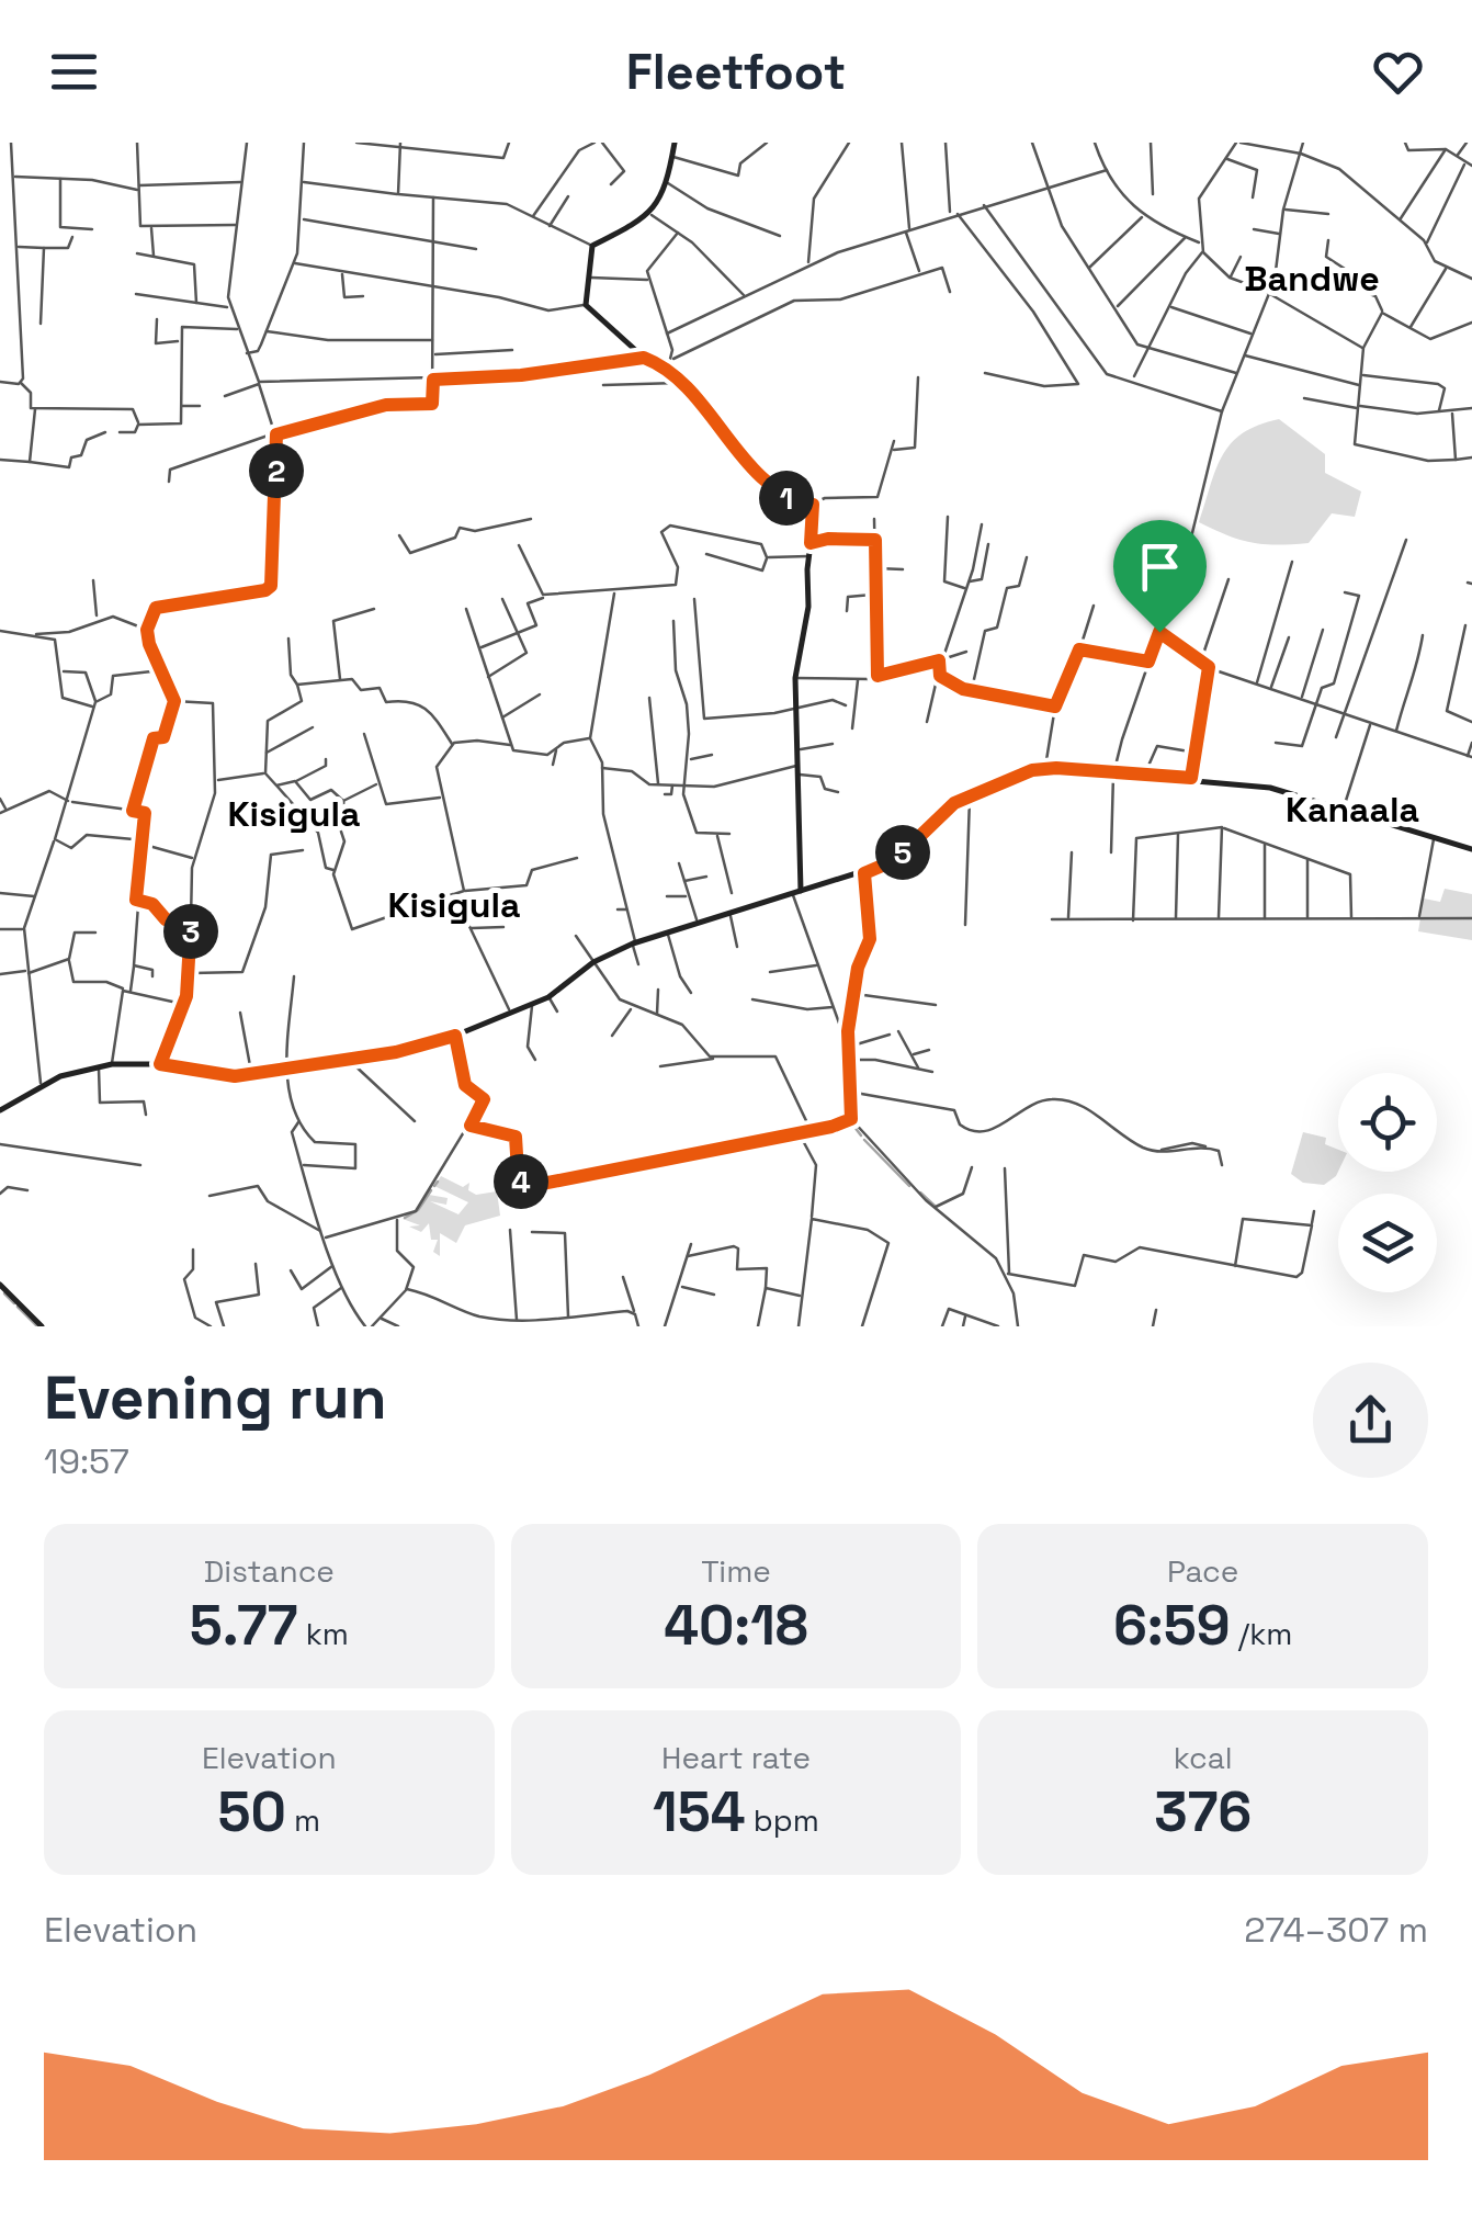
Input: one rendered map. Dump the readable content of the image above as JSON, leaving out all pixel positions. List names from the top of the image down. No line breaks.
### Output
{"districts":["Bandwe","Kanaala","Kisigula","Kisigula"],"page":{"header":"Fleetfoot","pins":["2","1","5","3","4"],"heading":["Evening run","19:57"],"stats":[["Distance","5.77 km"],["Time","40:18"],["Pace","6:59 /km"],["Elevation","50 m"],["Heart rate","154 bpm"],["kcal","376"]],"chart":["Elevation","274–307 m"]}}
